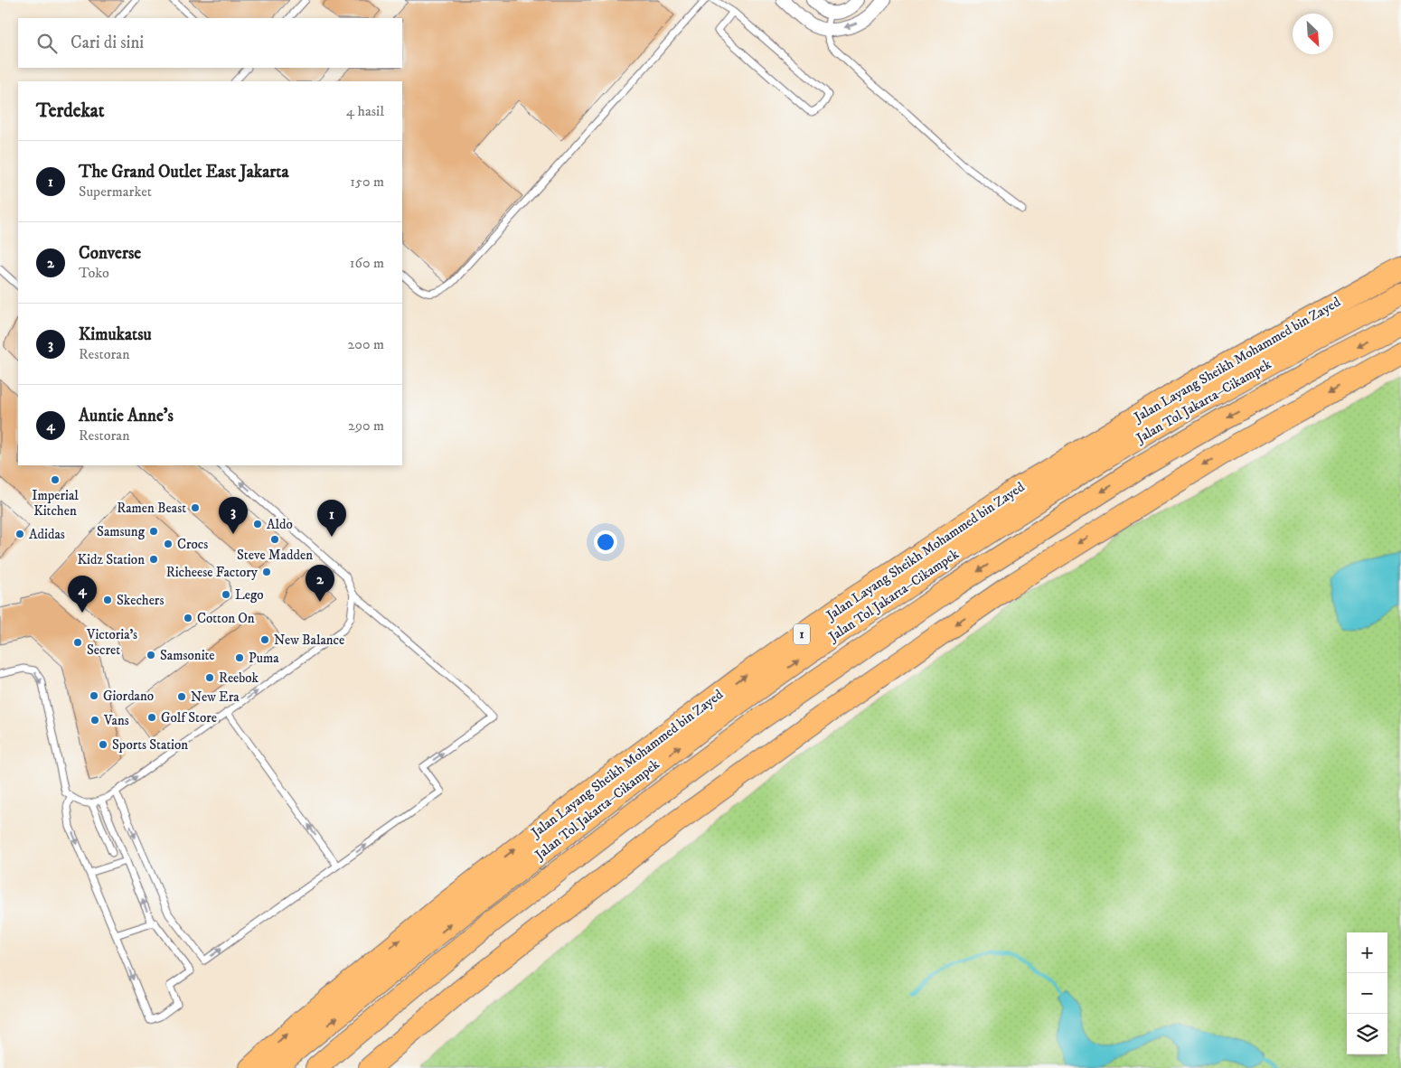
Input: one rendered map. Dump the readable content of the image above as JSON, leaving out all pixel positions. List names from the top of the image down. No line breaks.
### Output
{"streets":{"highway":["Jalan Layang Sheikh Mohammed bin Zayed","Jalan Tol Jakarta–Cikampek","1"]},"places":["Imperial Kitchen","Ramen Beast","Aldo","Samsung","Adidas","Steve Madden","Crocs","Kidz Station","Richeese Factory","Lego","Skechers","Cotton On","New Balance","Victoria's Secret","Samsonite","Puma","Reebok","Giordano","New Era","Golf Store","Vans","Sports Station"],"north":"bottom right","page":{"search":"Cari di sini","heading":["Terdekat","4 hasil"],"list":[{"mark":"1","name":"The Grand Outlet East Jakarta","note":"Supermarket","value":"150 m"},{"mark":"2","name":"Converse","note":"Toko","value":"160 m"},{"mark":"3","name":"Kimukatsu","note":"Restoran","value":"200 m"},{"mark":"4","name":"Auntie Anne's","note":"Restoran","value":"290 m"}],"pins":["3","1","2","4"],"map_buttons":["+","−"]}}
